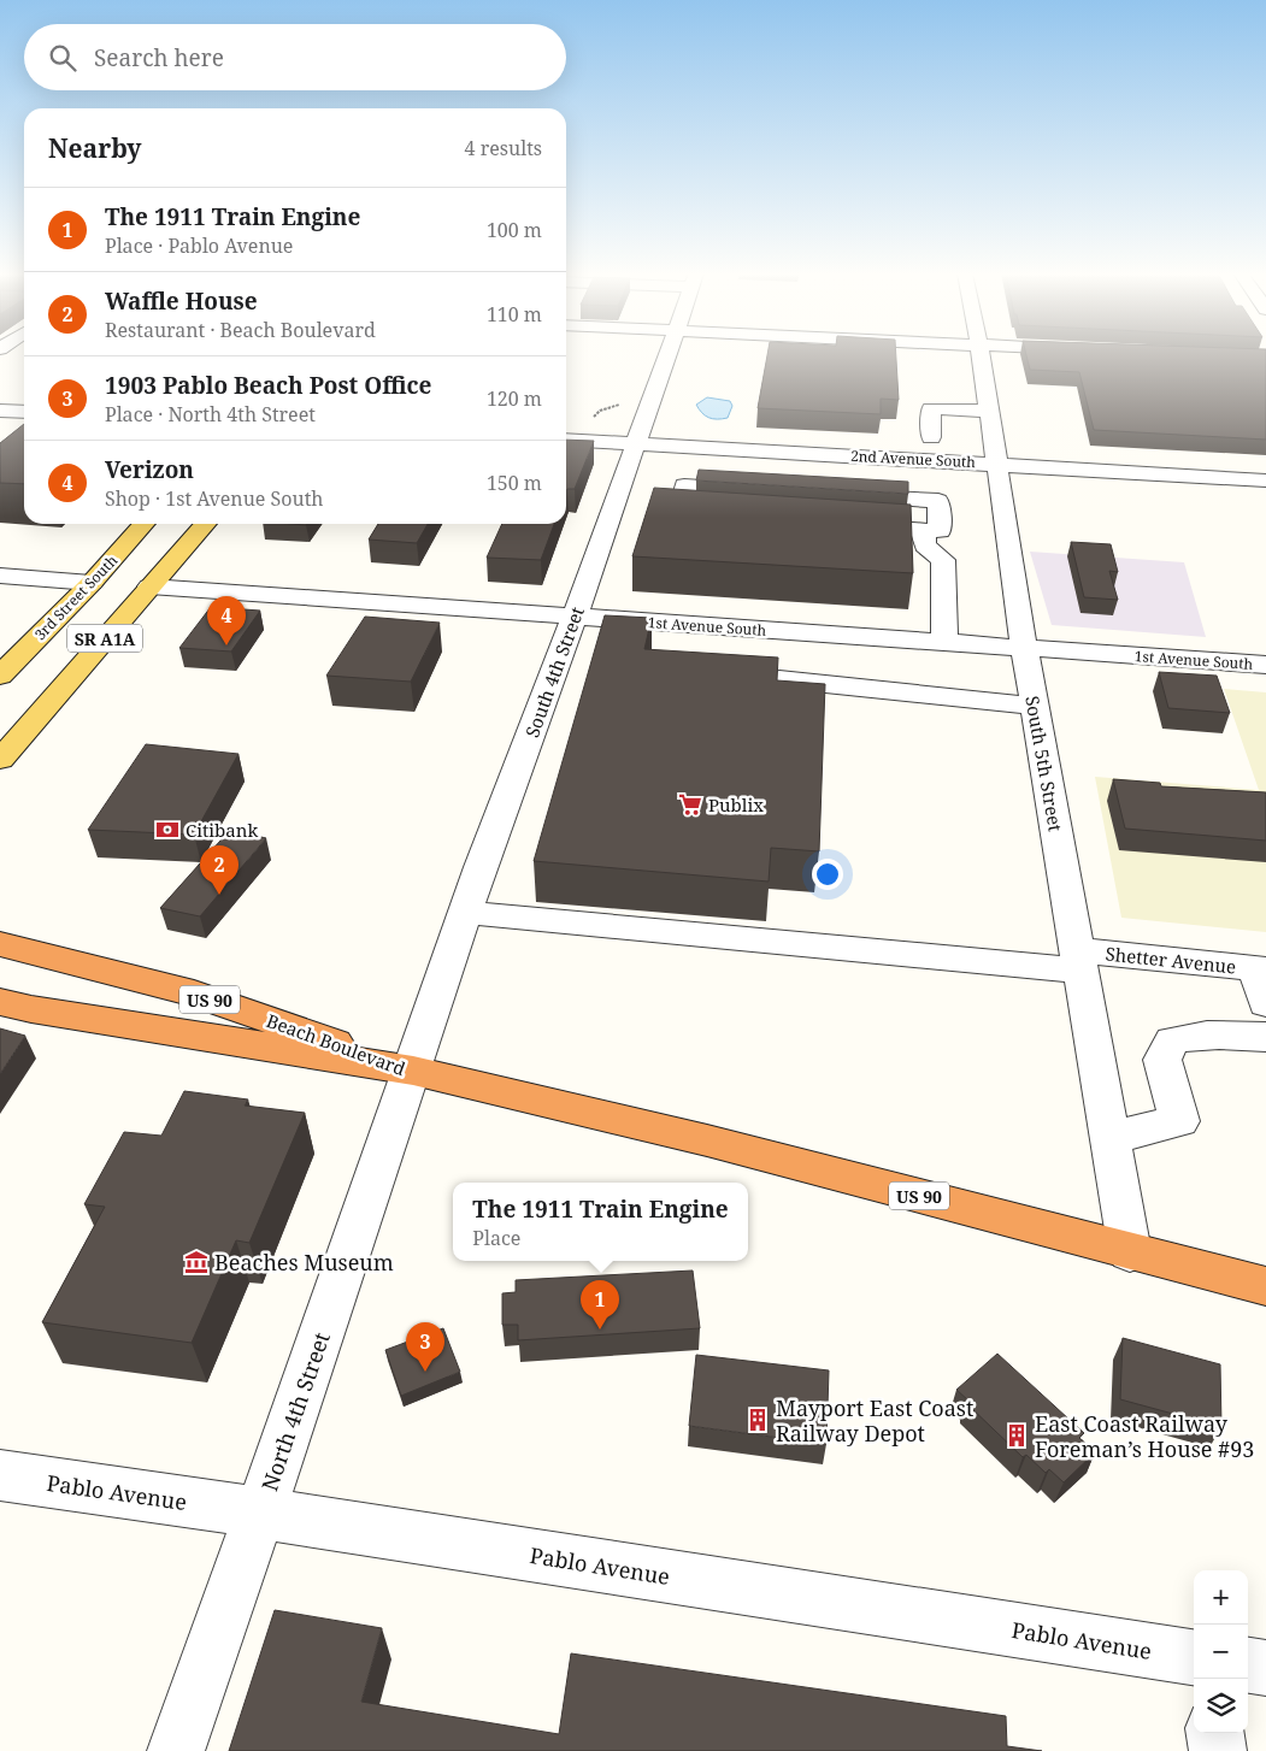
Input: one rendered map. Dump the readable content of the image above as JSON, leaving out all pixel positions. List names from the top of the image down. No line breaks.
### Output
{"streets":{"highway":["US 90","Beach Boulevard"],"main road":["3rd Street South","SR A1A"],"street":["2nd Avenue South","1st Avenue South","South 4th Street","South 5th Street","Shetter Avenue","North 4th Street","Pablo Avenue"]},"crossings":[["2nd Avenue South","South 4th Street"],["2nd Avenue South","South 5th Street"],["1st Avenue South","SR A1A"],["1st Avenue South","South 4th Street"],["1st Avenue South","South 5th Street"],["South 4th Street","Shetter Avenue"],["South 4th Street","US 90"],["South 4th Street","Beach Boulevard"],["South 4th Street","North 4th Street"],["South 5th Street","Shetter Avenue"],["South 5th Street","US 90"],["US 90","Beach Boulevard"],["US 90","North 4th Street"],["Beach Boulevard","North 4th Street"],["North 4th Street","Pablo Avenue"]],"places":{"supermarket":["Publix"],"bank":["Citibank"],"museum":["Beaches Museum"],"building":["Mayport East Coast Railway Depot","East Coast Railway Foreman’s House #93"]},"page":{"search":"Search here","heading":["Nearby","4 results"],"list":[{"mark":"1","name":"The 1911 Train Engine","note":"Place · Pablo Avenue","value":"100 m"},{"mark":"2","name":"Waffle House","note":"Restaurant · Beach Boulevard","value":"110 m"},{"mark":"3","name":"1903 Pablo Beach Post Office","note":"Place · North 4th Street","value":"120 m"},{"mark":"4","name":"Verizon","note":"Shop · 1st Avenue South","value":"150 m"}],"pins":["4","2","1","3"],"popup":["The 1911 Train Engine","Place"],"map_buttons":["+","−"]}}
